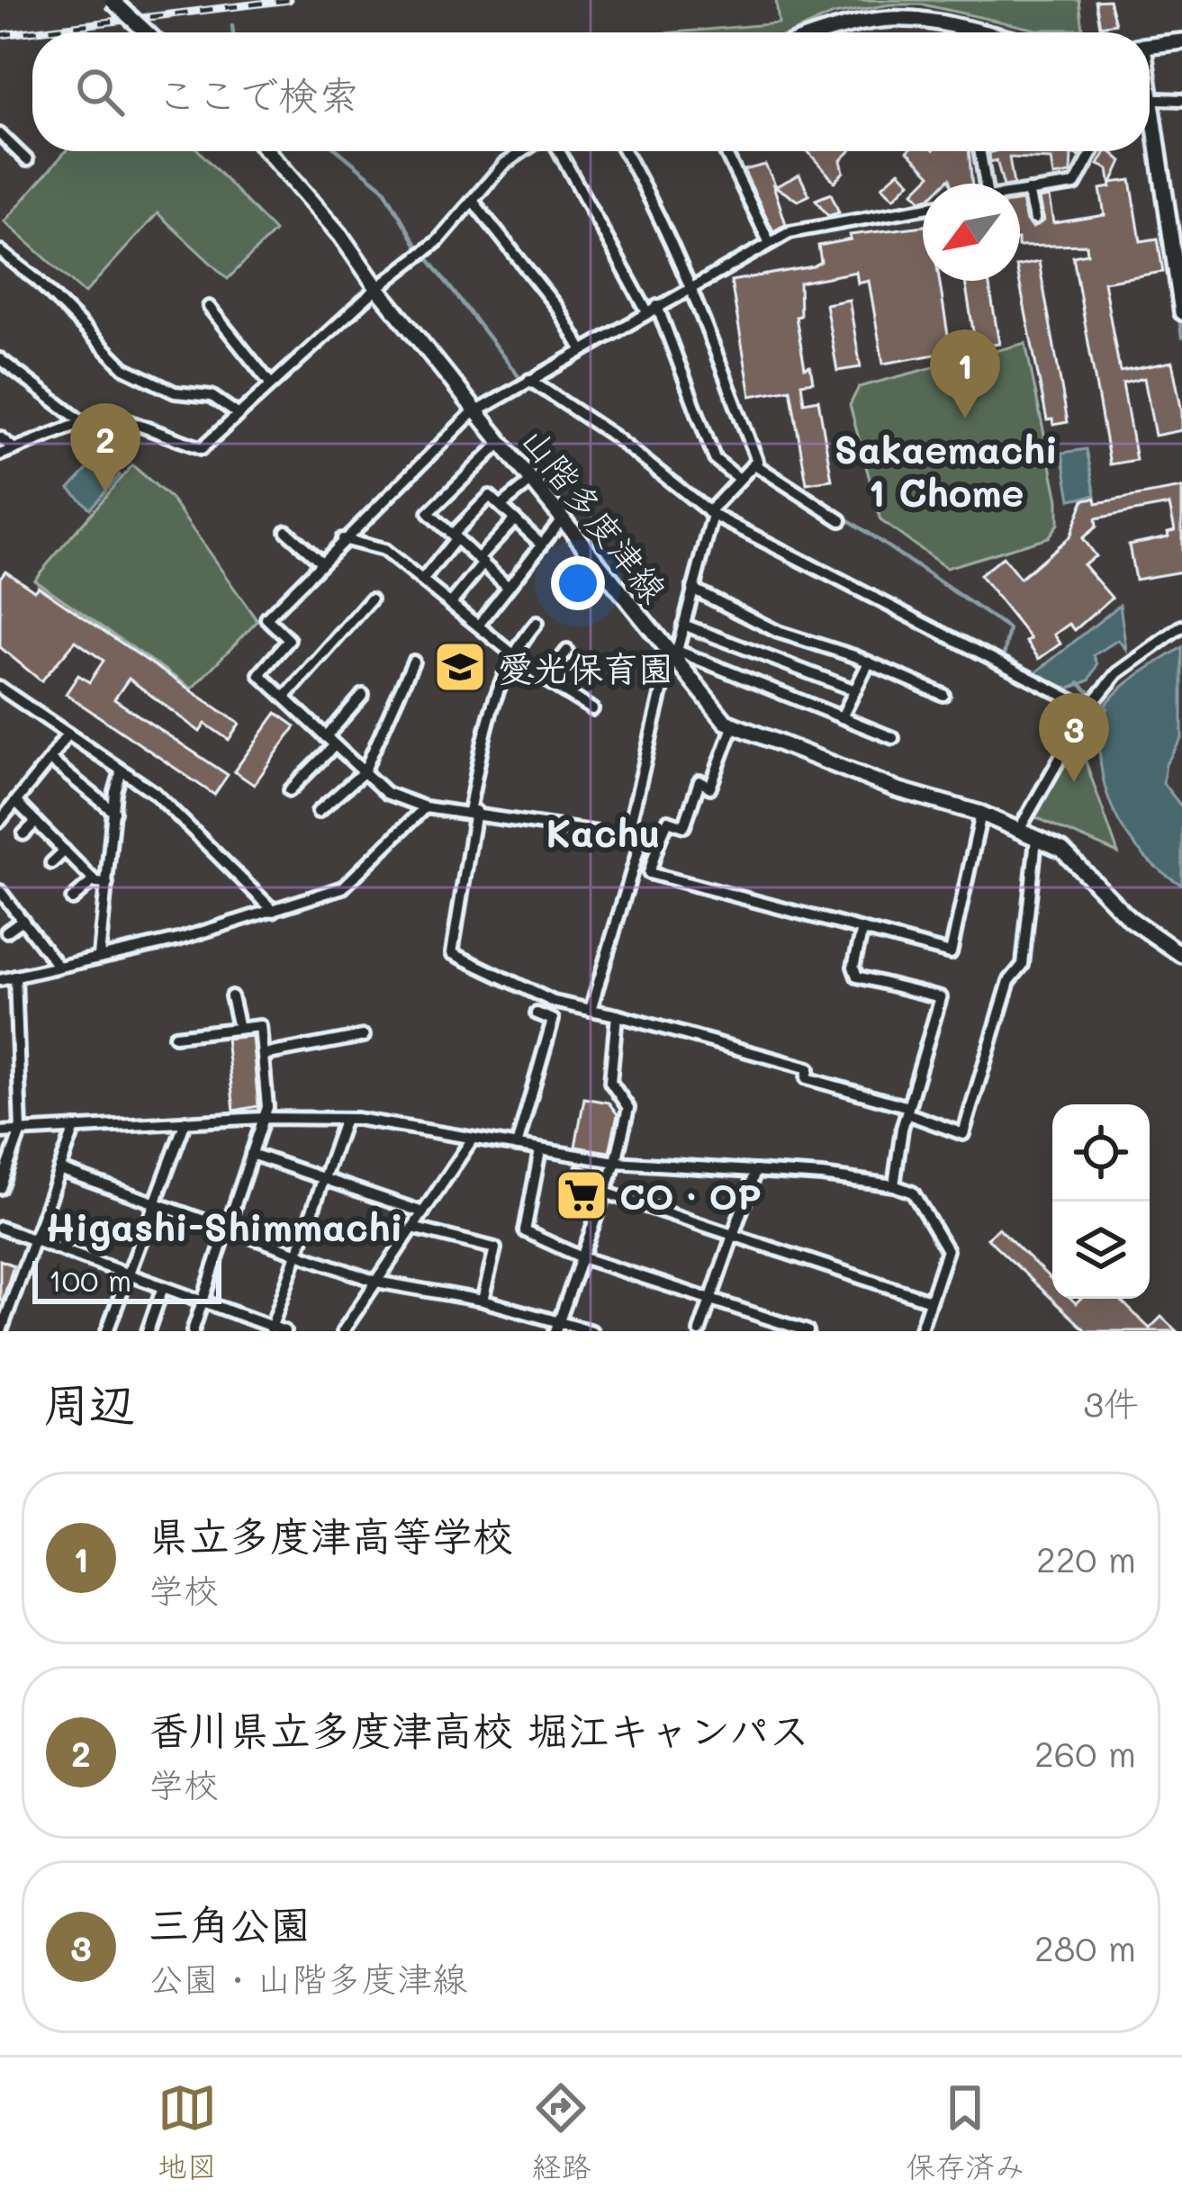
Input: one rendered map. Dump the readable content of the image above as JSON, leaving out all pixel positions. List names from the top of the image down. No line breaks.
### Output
{"streets":{"main road":["山階多度津線"]},"districts":["Sakaemachi 1 Chome","Kachu","Higashi-Shimmachi"],"places":{"school or university":["愛光保育園"],"supermarket":["CO・OP"]},"scale_bar":"100 m","north":"bottom left","page":{"search":"ここで検索","pins":["1","2","3"],"scale":"100 m","heading":["周辺","3件"],"list":[{"mark":"1","name":"県立多度津高等学校","note":"学校","value":"220 m"},{"mark":"2","name":"香川県立多度津高校 堀江キャンパス","note":"学校","value":"260 m"},{"mark":"3","name":"三角公園","note":"公園 · 山階多度津線","value":"280 m"}],"nav":["地図","経路","保存済み"]}}
